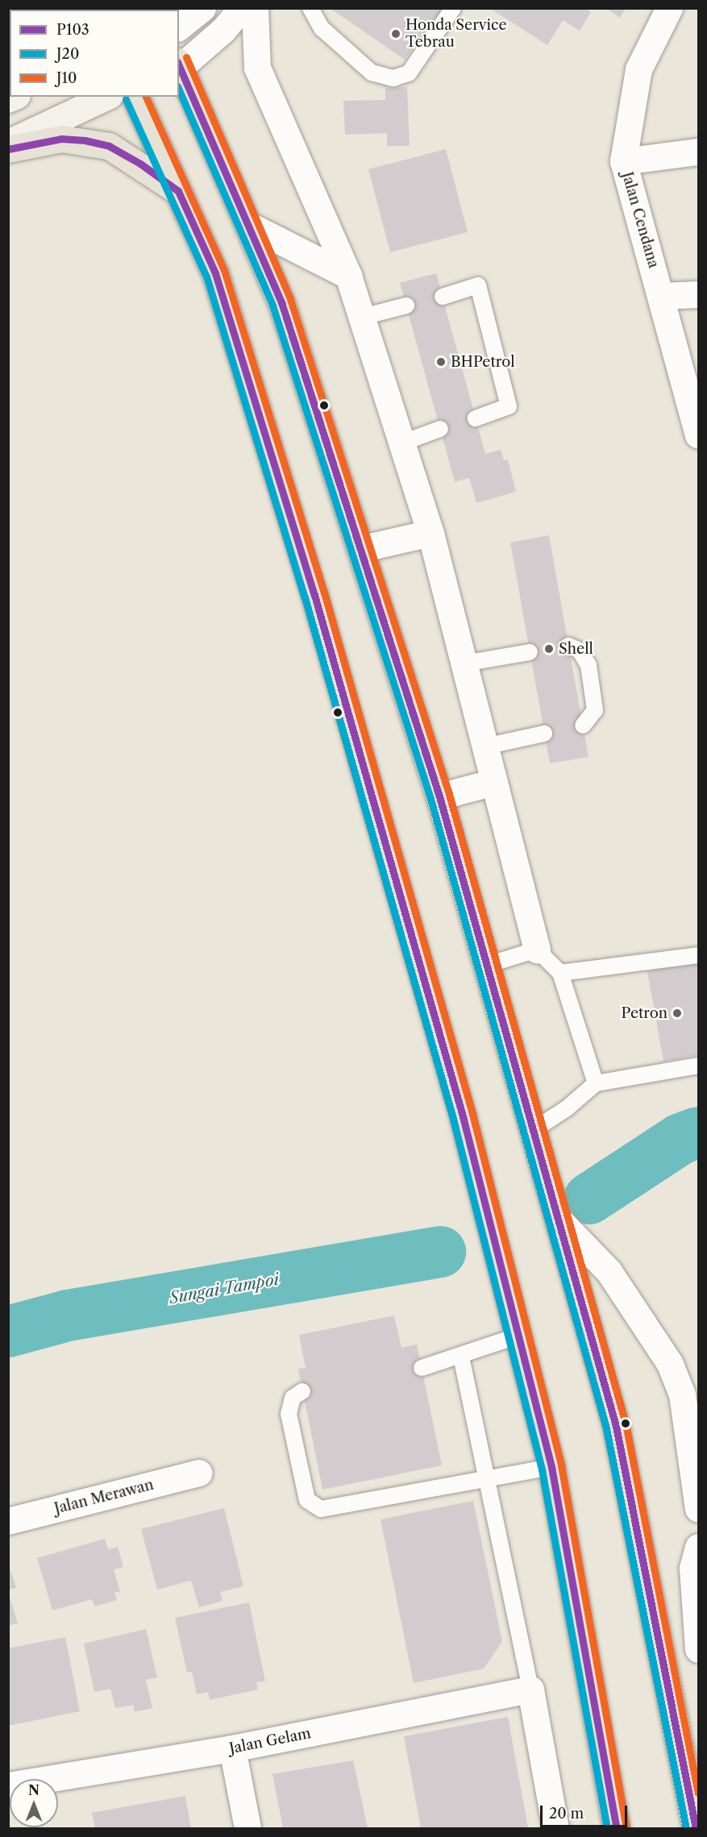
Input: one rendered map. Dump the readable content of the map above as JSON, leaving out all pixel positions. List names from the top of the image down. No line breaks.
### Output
{"streets":{"street":["Jalan Cendana","Jalan Merawan","Jalan Gelam"]},"water":["Sungai Tampoi"],"places":["Honda Service Tebrau","BHPetrol","Shell","Petron"],"lines":["transit line J10","transit line P103","transit line J20"],"legend":["P103","J20","J10"],"scale_bar":"20 m","north":"top"}
